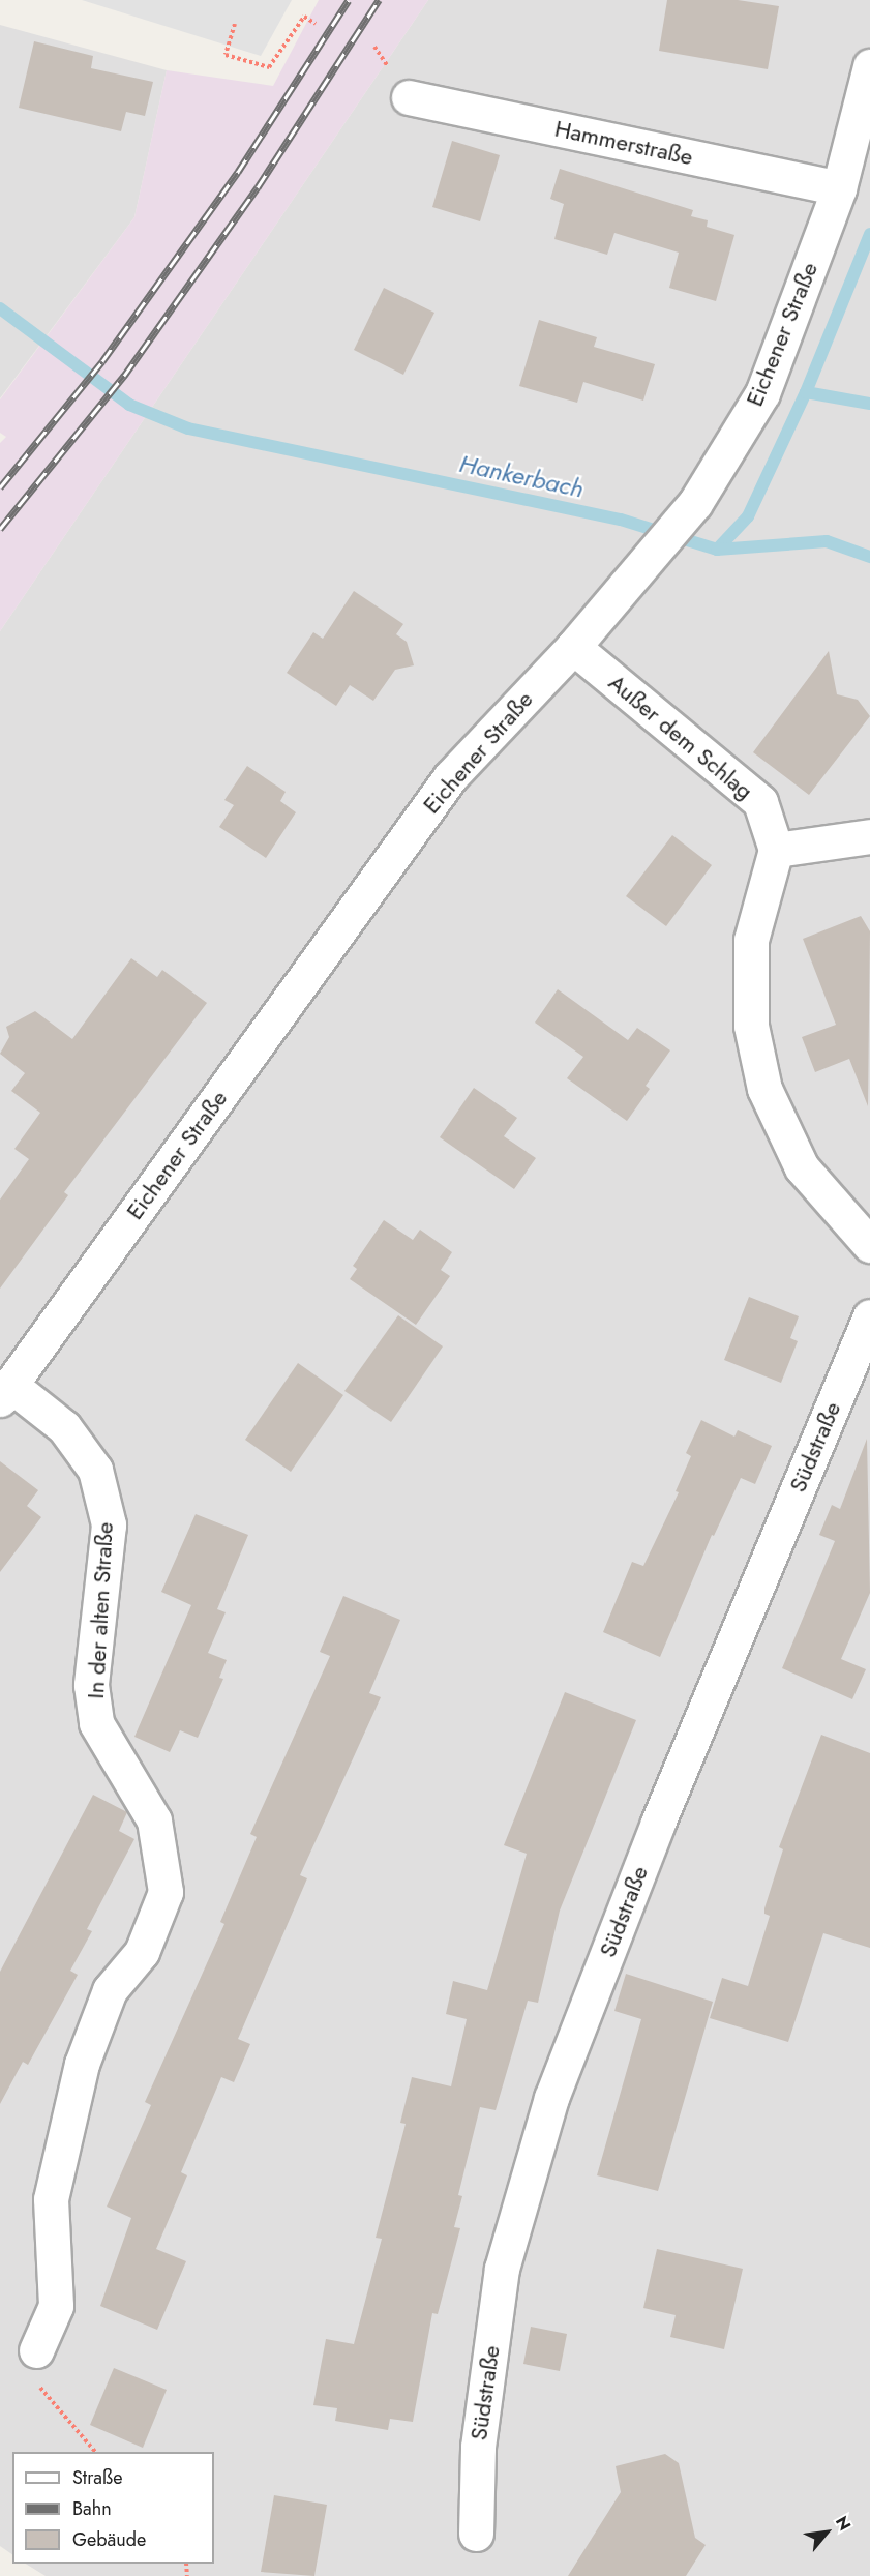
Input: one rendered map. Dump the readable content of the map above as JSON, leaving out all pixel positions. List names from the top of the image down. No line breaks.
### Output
{"streets":{"street":["Hammerstraße","Eichener Straße","Außer dem Schlag","Südstraße","In der alten Straße"]},"crossings":[["Hammerstraße","Eichener Straße"],["Eichener Straße","Außer dem Schlag"],["Eichener Straße","In der alten Straße"]],"water":["Hankerbach"],"legend":["Straße","Bahn","Gebäude"],"north":"top right"}
